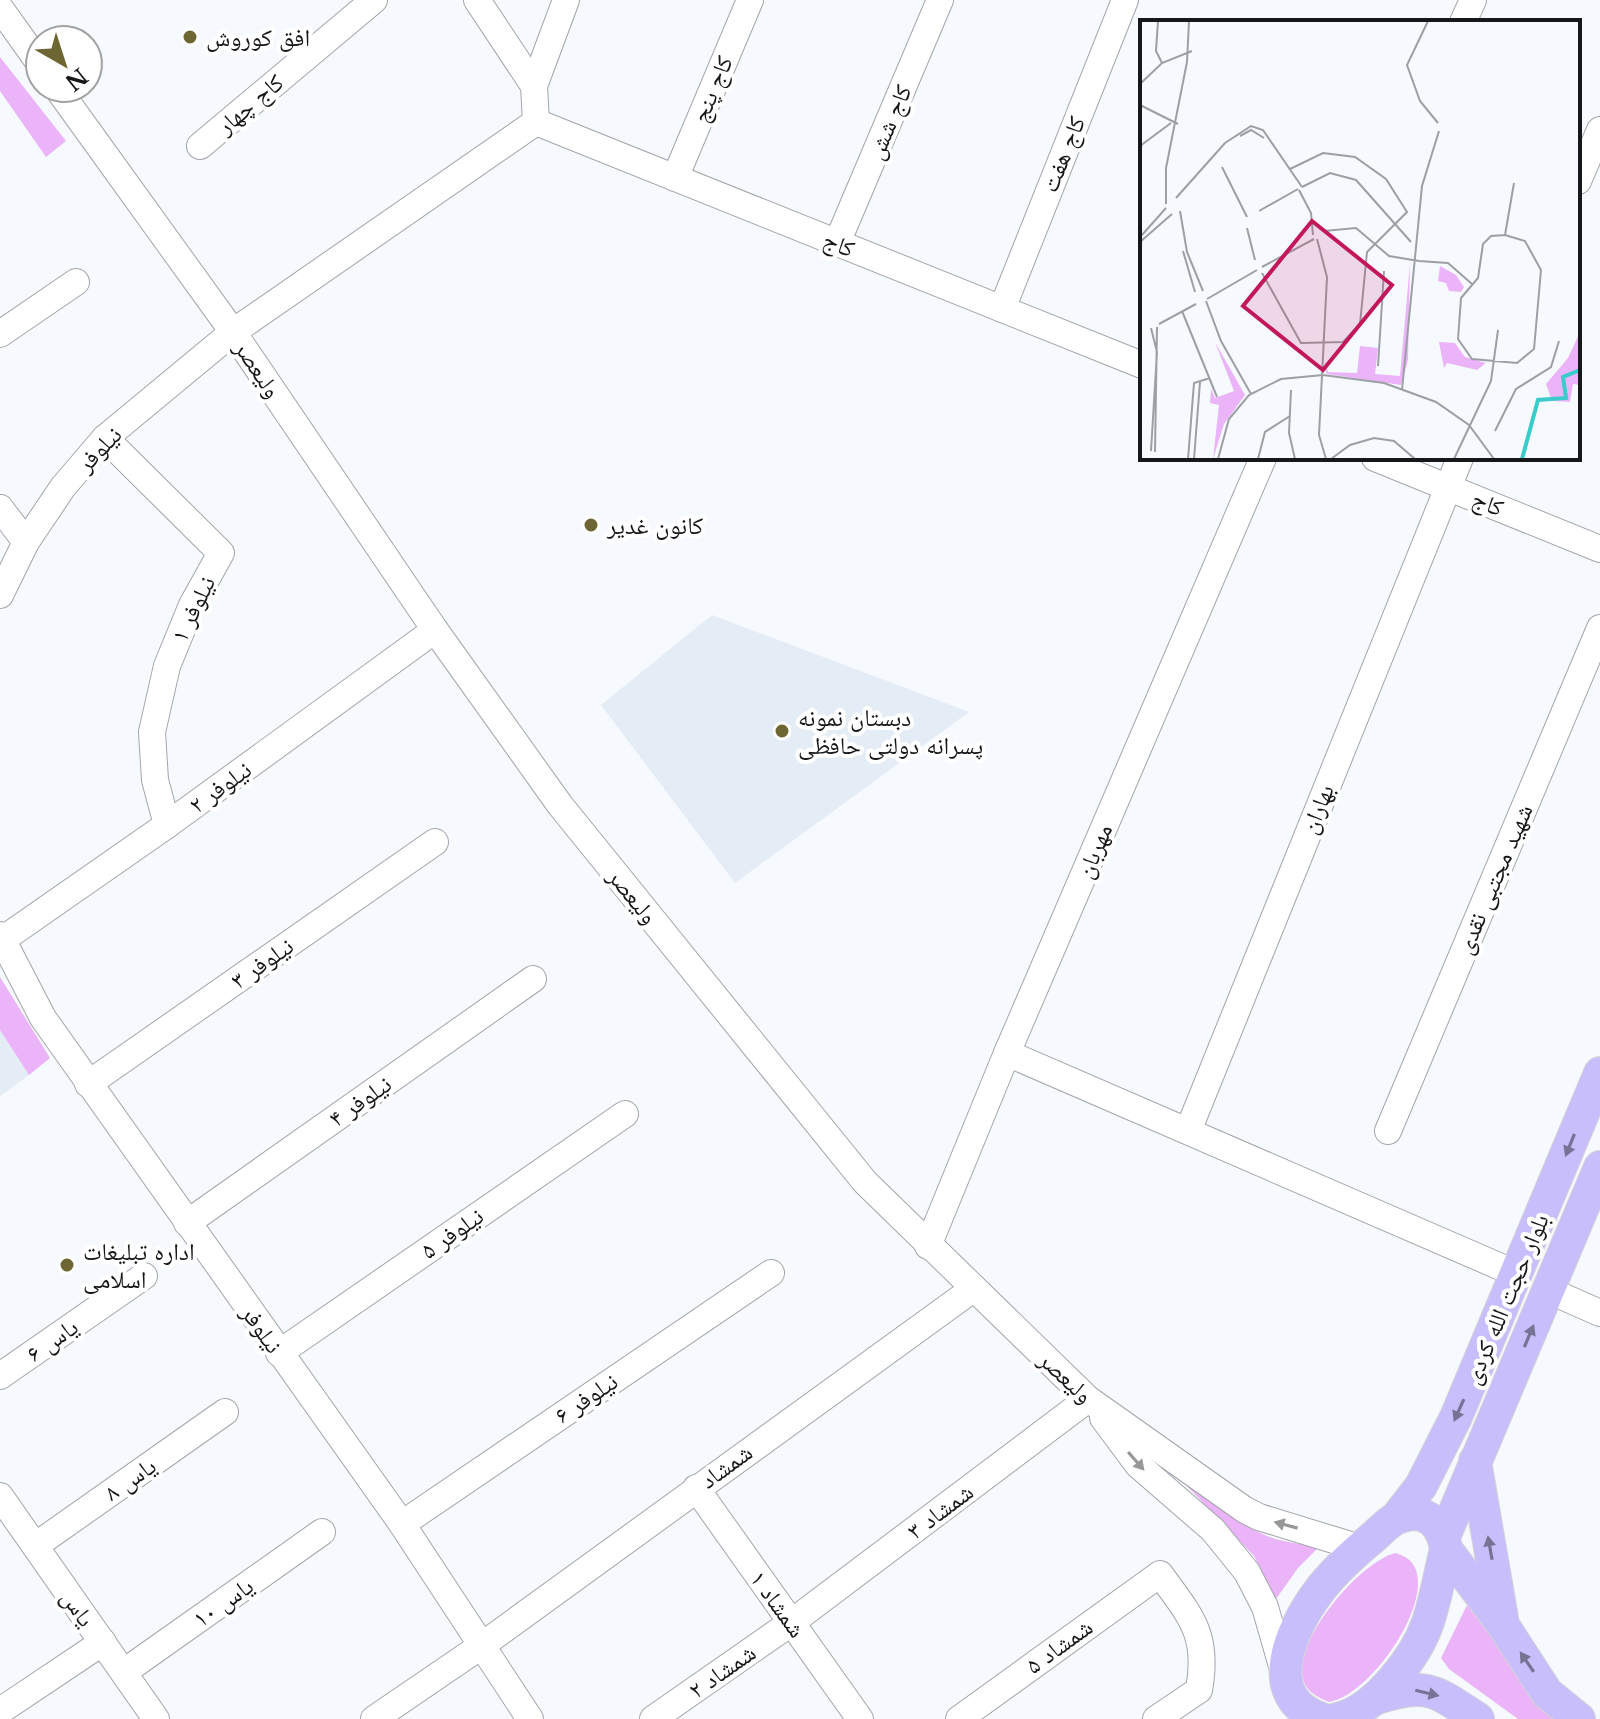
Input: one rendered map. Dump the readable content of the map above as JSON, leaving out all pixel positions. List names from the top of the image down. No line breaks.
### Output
{"streets":{"main road":["بلوار حجت الله کردی"],"street":["کاج پنج","کاج چهار","کاج شش","کاج هفت","کاج","ولیعصر","نیلوفر","نیلوفر ۱","نیلوفر ۲","بهاران","مهربان","شهید مجتبی نقدی","نیلوفر ۳","نیلوفر ۴","نیلوفر ۵","یاس ۶","نیلوفر ۶","شمشاد","یاس ۸","شمشاد ۳","یاس ۱۰","شمشاد ۱","یاس","شمشاد ۵","شمشاد ۲"]},"crossings":[["کاج پنج","کاج"],["کاج شش","کاج"],["کاج هفت","کاج"],["کاج","بهاران"],["ولیعصر","نیلوفر"],["ولیعصر","نیلوفر ۲"],["ولیعصر","مهربان"],["ولیعصر","شمشاد"],["ولیعصر","شمشاد ۳"],["نیلوفر","نیلوفر ۱"],["نیلوفر","نیلوفر ۲"],["نیلوفر","نیلوفر ۳"],["نیلوفر","نیلوفر ۴"],["نیلوفر","نیلوفر ۵"],["نیلوفر","نیلوفر ۶"],["نیلوفر","شمشاد"],["نیلوفر ۱","نیلوفر ۲"],["شمشاد","شمشاد ۱"],["یاس ۸","یاس"],["شمشاد ۳","شمشاد ۱"],["شمشاد ۳","شمشاد ۲"],["یاس ۱۰","یاس"],["شمشاد ۱","شمشاد ۲"]],"places":["افق کوروش","کانون غدیر","دبستان نمونه پسرانه دولتی حافظی","اداره تبلیغات اسلامی"],"north":"bottom right"}
